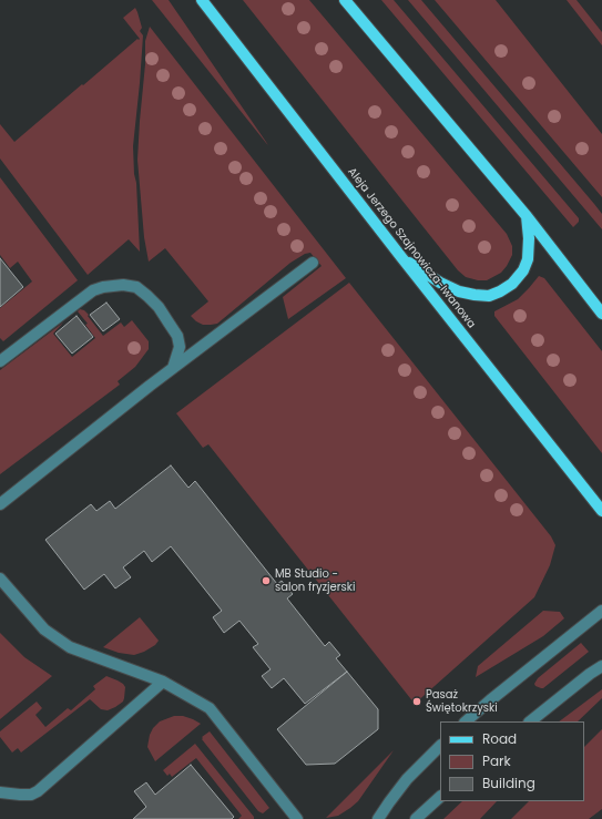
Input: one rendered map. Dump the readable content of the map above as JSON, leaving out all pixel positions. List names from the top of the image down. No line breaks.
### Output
{"streets":{"main road":["Aleja Jerzego Szajnowicza-Iwanowa"]},"places":["MB Studio - salon fryzjerski","Pasaż Świętokrzyski"],"legend":["Road","Park","Building"]}
